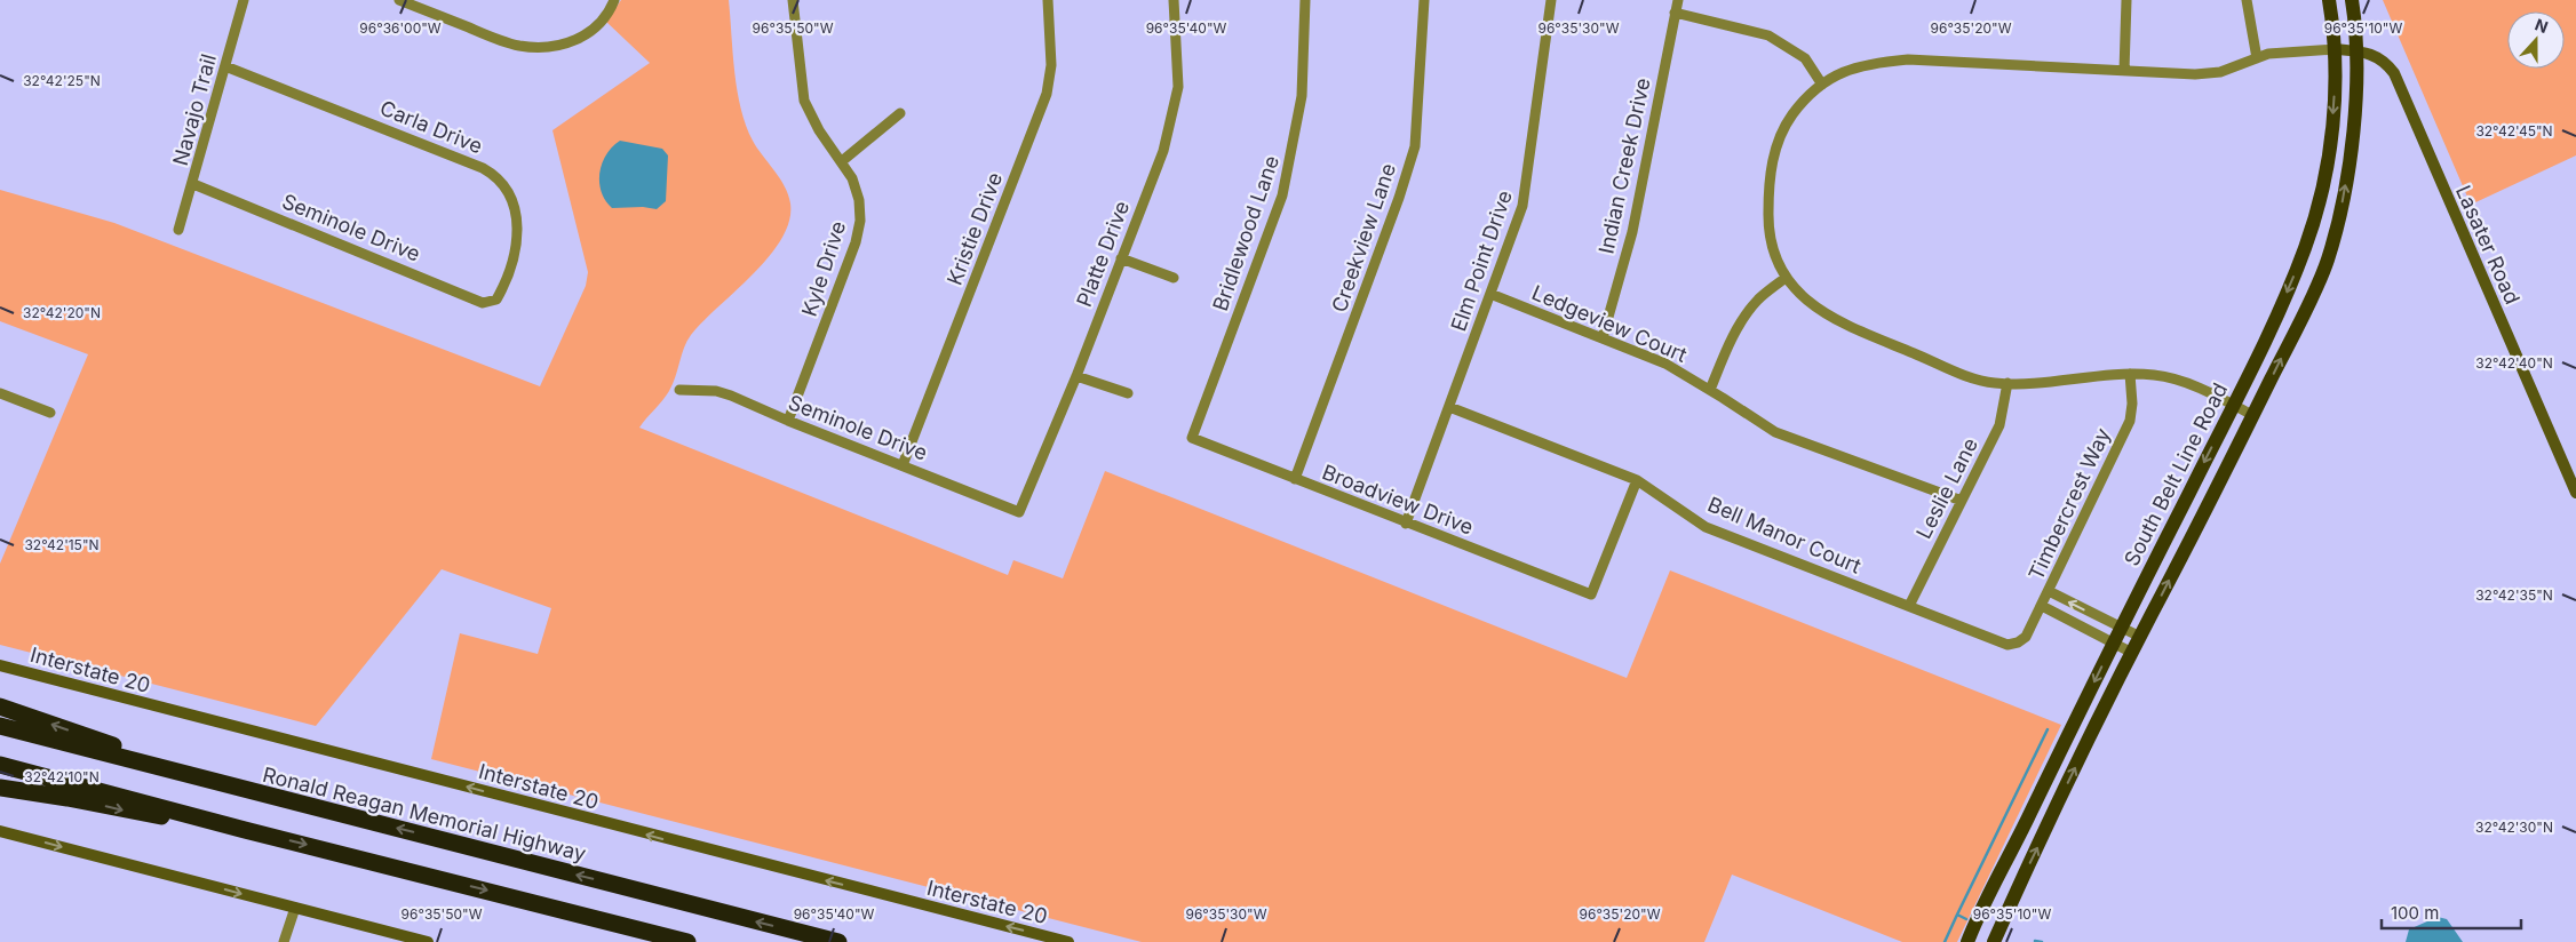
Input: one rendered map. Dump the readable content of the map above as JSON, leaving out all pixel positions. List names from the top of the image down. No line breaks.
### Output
{"streets":{"highway":["Ronald Reagan Memorial Highway"],"main road":["Lasater Road","South Belt Line Road","Interstate 20"],"street":["Navajo Trail","Carla Drive","Indian Creek Drive","Seminole Drive","Kristie Drive","Bridlewood Lane","Creekview Lane","Platte Drive","Elm Point Drive","Kyle Drive","Ledgeview Court","Leslie Lane","Broadview Drive","Timbercrest Way","Bell Manor Court"]},"crossings":[["Navajo Trail","Carla Drive"],["Navajo Trail","Seminole Drive"],["Carla Drive","Seminole Drive"],["Indian Creek Drive","Ledgeview Court"],["Seminole Drive","Kristie Drive"],["Seminole Drive","Platte Drive"],["Seminole Drive","Kyle Drive"],["Bridlewood Lane","Broadview Drive"],["Creekview Lane","Broadview Drive"],["Lasater Road","South Belt Line Road"],["Elm Point Drive","Ledgeview Court"],["Elm Point Drive","Broadview Drive"],["Elm Point Drive","Bell Manor Court"],["Ledgeview Court","Leslie Lane"],["Leslie Lane","Bell Manor Court"],["Broadview Drive","Bell Manor Court"],["Timbercrest Way","Bell Manor Court"]],"one_way":["Interstate 20"],"scale_bar":"100 m","north":"top","coordinates":["96°36'00\"W","96°35'50\"W","96°35'40\"W","96°35'30\"W","96°35'20\"W","96°35'10\"W","32°42'25\"N","32°42'45\"N","32°42'20\"N","32°42'40\"N","32°42'15\"N","32°42'35\"N","32°42'10\"N","32°42'30\"N"]}
